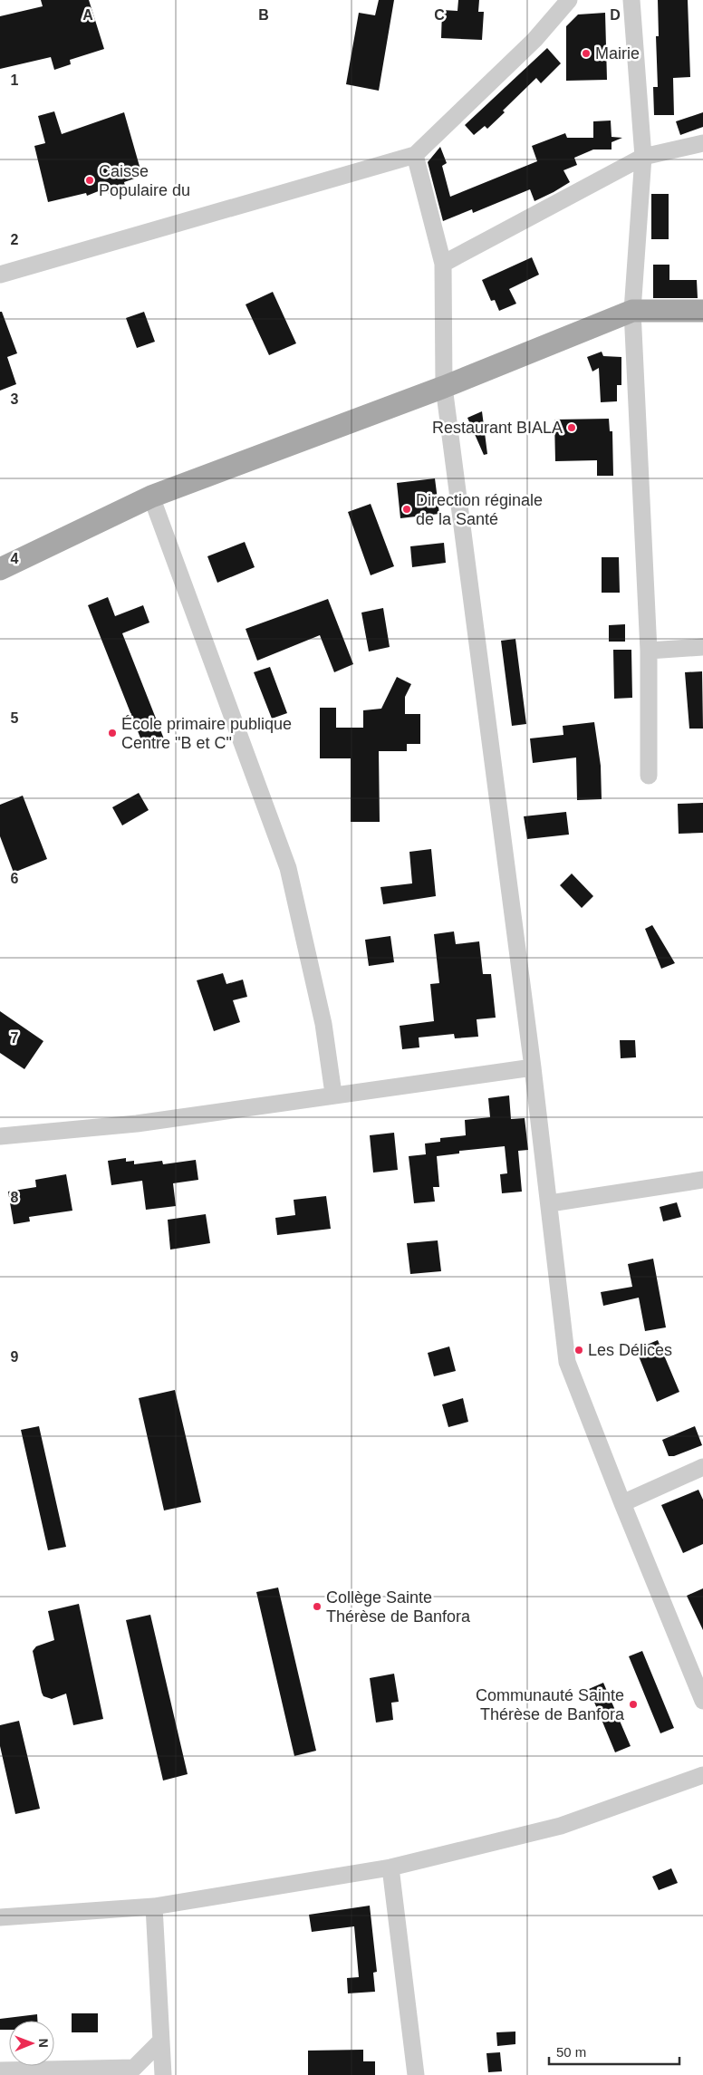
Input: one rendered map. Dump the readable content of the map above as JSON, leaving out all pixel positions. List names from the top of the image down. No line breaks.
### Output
{"places":["Mairie","Caisse Populaire du","Restaurant BIALA","Direction réginale de la Santé","École primaire publique Centre \"B et C\"","Les Délices","Collège Sainte Thérèse de Banfora","Communauté Sainte Thérèse de Banfora"],"scale_bar":"50 m","north":"right","grid":{"columns":["A","B","C","D"],"rows":["1","2","3","4","5","6","7","8","9"]}}
